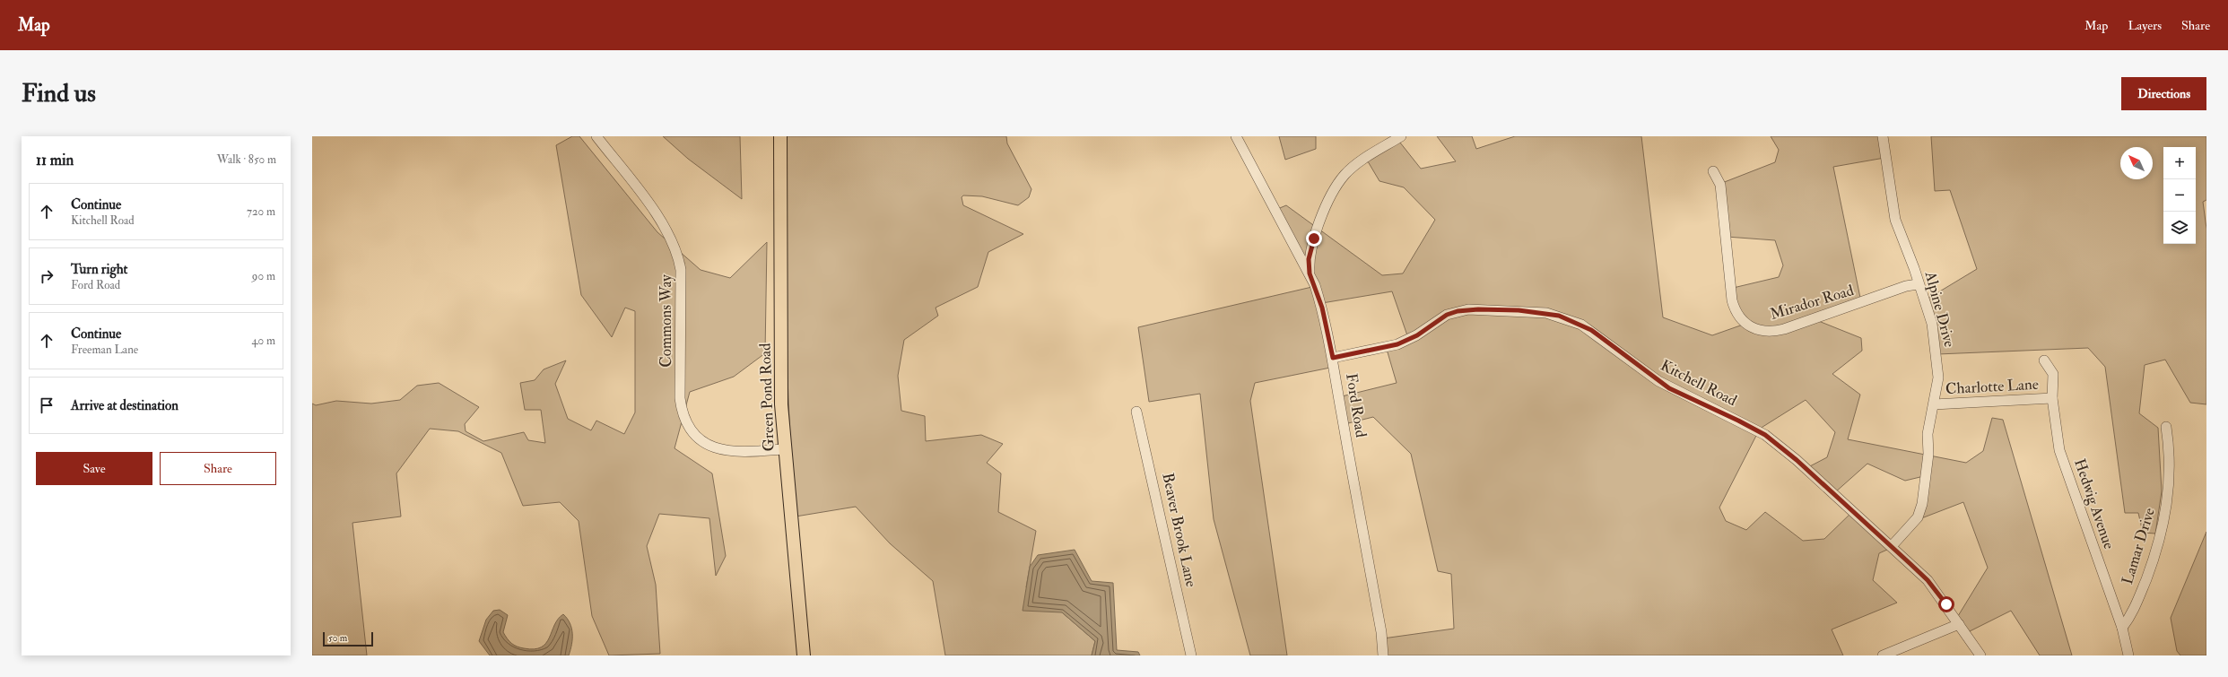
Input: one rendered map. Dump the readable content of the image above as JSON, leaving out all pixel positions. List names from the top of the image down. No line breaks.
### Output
{"streets":{"main road":["Green Pond Road"],"street":["Mirador Road","Alpine Drive","Commons Way","Kitchell Road","Charlotte Lane","Ford Road","Hedwig Avenue","Beaver Brook Lane","Lamar Drive"]},"crossings":[["Mirador Road","Alpine Drive"],["Alpine Drive","Kitchell Road"],["Alpine Drive","Charlotte Lane"],["Commons Way","Green Pond Road"],["Kitchell Road","Ford Road"],["Charlotte Lane","Hedwig Avenue"],["Hedwig Avenue","Lamar Drive"]],"scale_bar":"50 m","north":"top left","page":{"header":"Map","nav":["Map","Layers","Share"],"buttons":["Directions",["Save","Share"]],"title":"Find us","heading":["11 min","Walk · 850 m"],"map_buttons":["+","−"],"list":[["Continue","Kitchell Road","720 m"],["Turn right","Ford Road","90 m"],["Continue","Freeman Lane","40 m"],"Arrive at destination"],"scale":"50 m"}}
